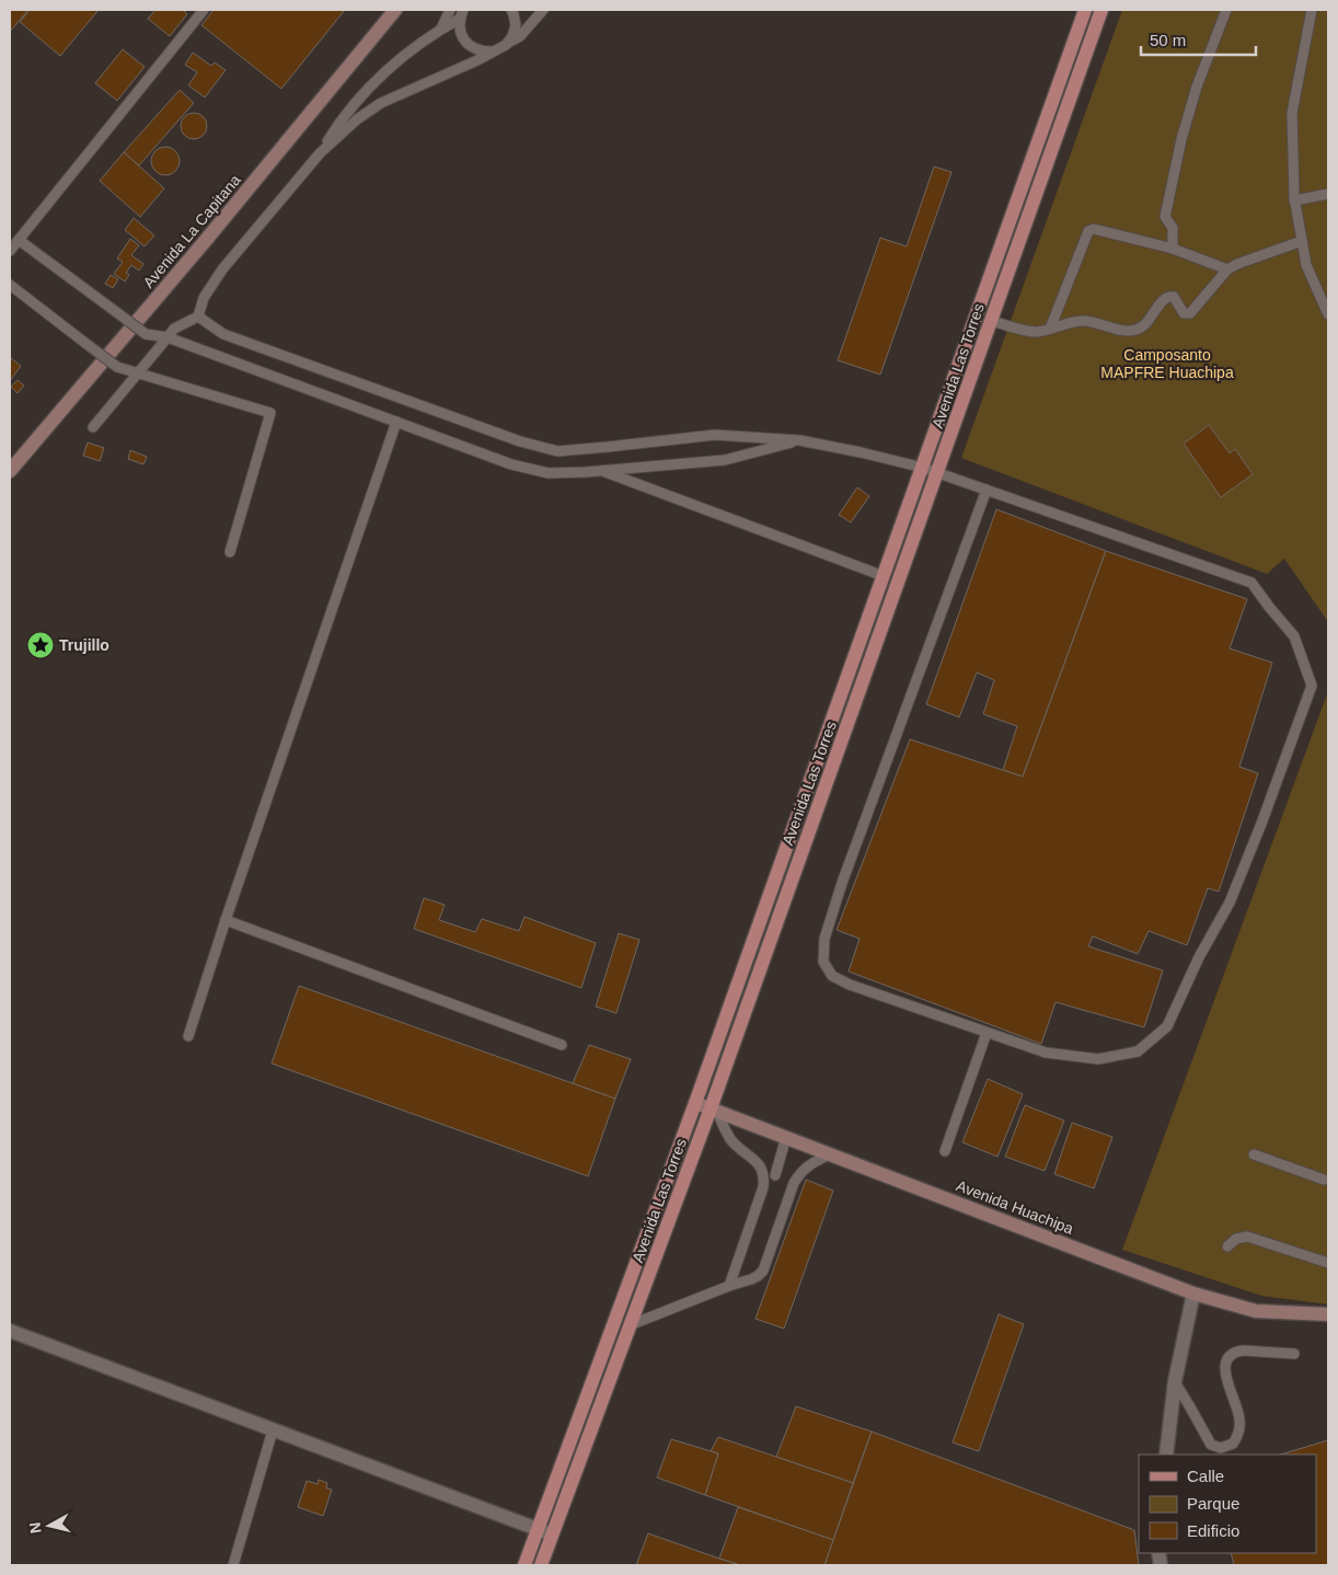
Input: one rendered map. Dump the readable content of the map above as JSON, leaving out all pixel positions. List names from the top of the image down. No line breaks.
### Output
{"streets":{"main road":["Avenida Las Torres"],"street":["Avenida La Capitana","Avenida Huachipa"]},"crossings":[["Avenida Las Torres","Avenida Huachipa"]],"parks":["Camposanto MAPFRE Huachipa"],"places":{"place":["Trujillo"]},"legend":["Calle","Parque","Edificio"],"scale_bar":"50 m","north":"left"}
